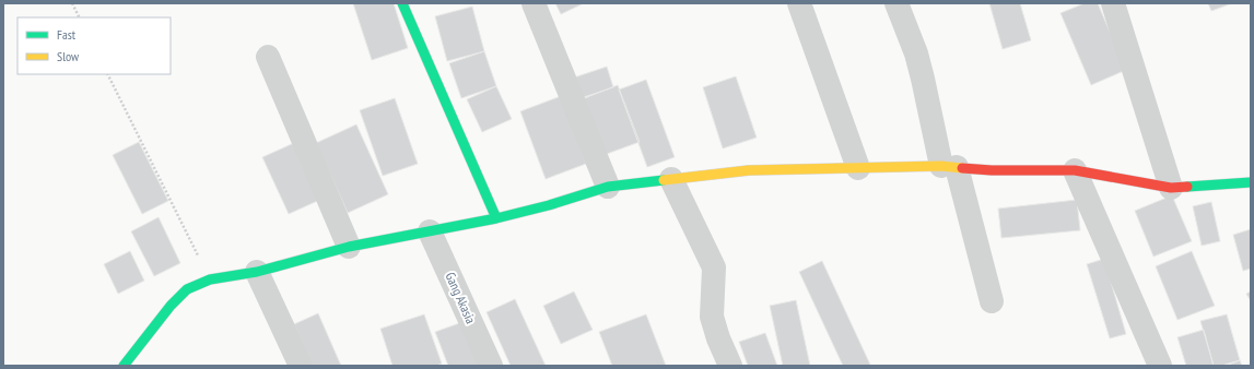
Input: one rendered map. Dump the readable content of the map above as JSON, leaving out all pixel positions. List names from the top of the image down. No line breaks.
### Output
{"streets":{"street":["Gang Akasia"]},"legend":["Fast","Slow"]}
